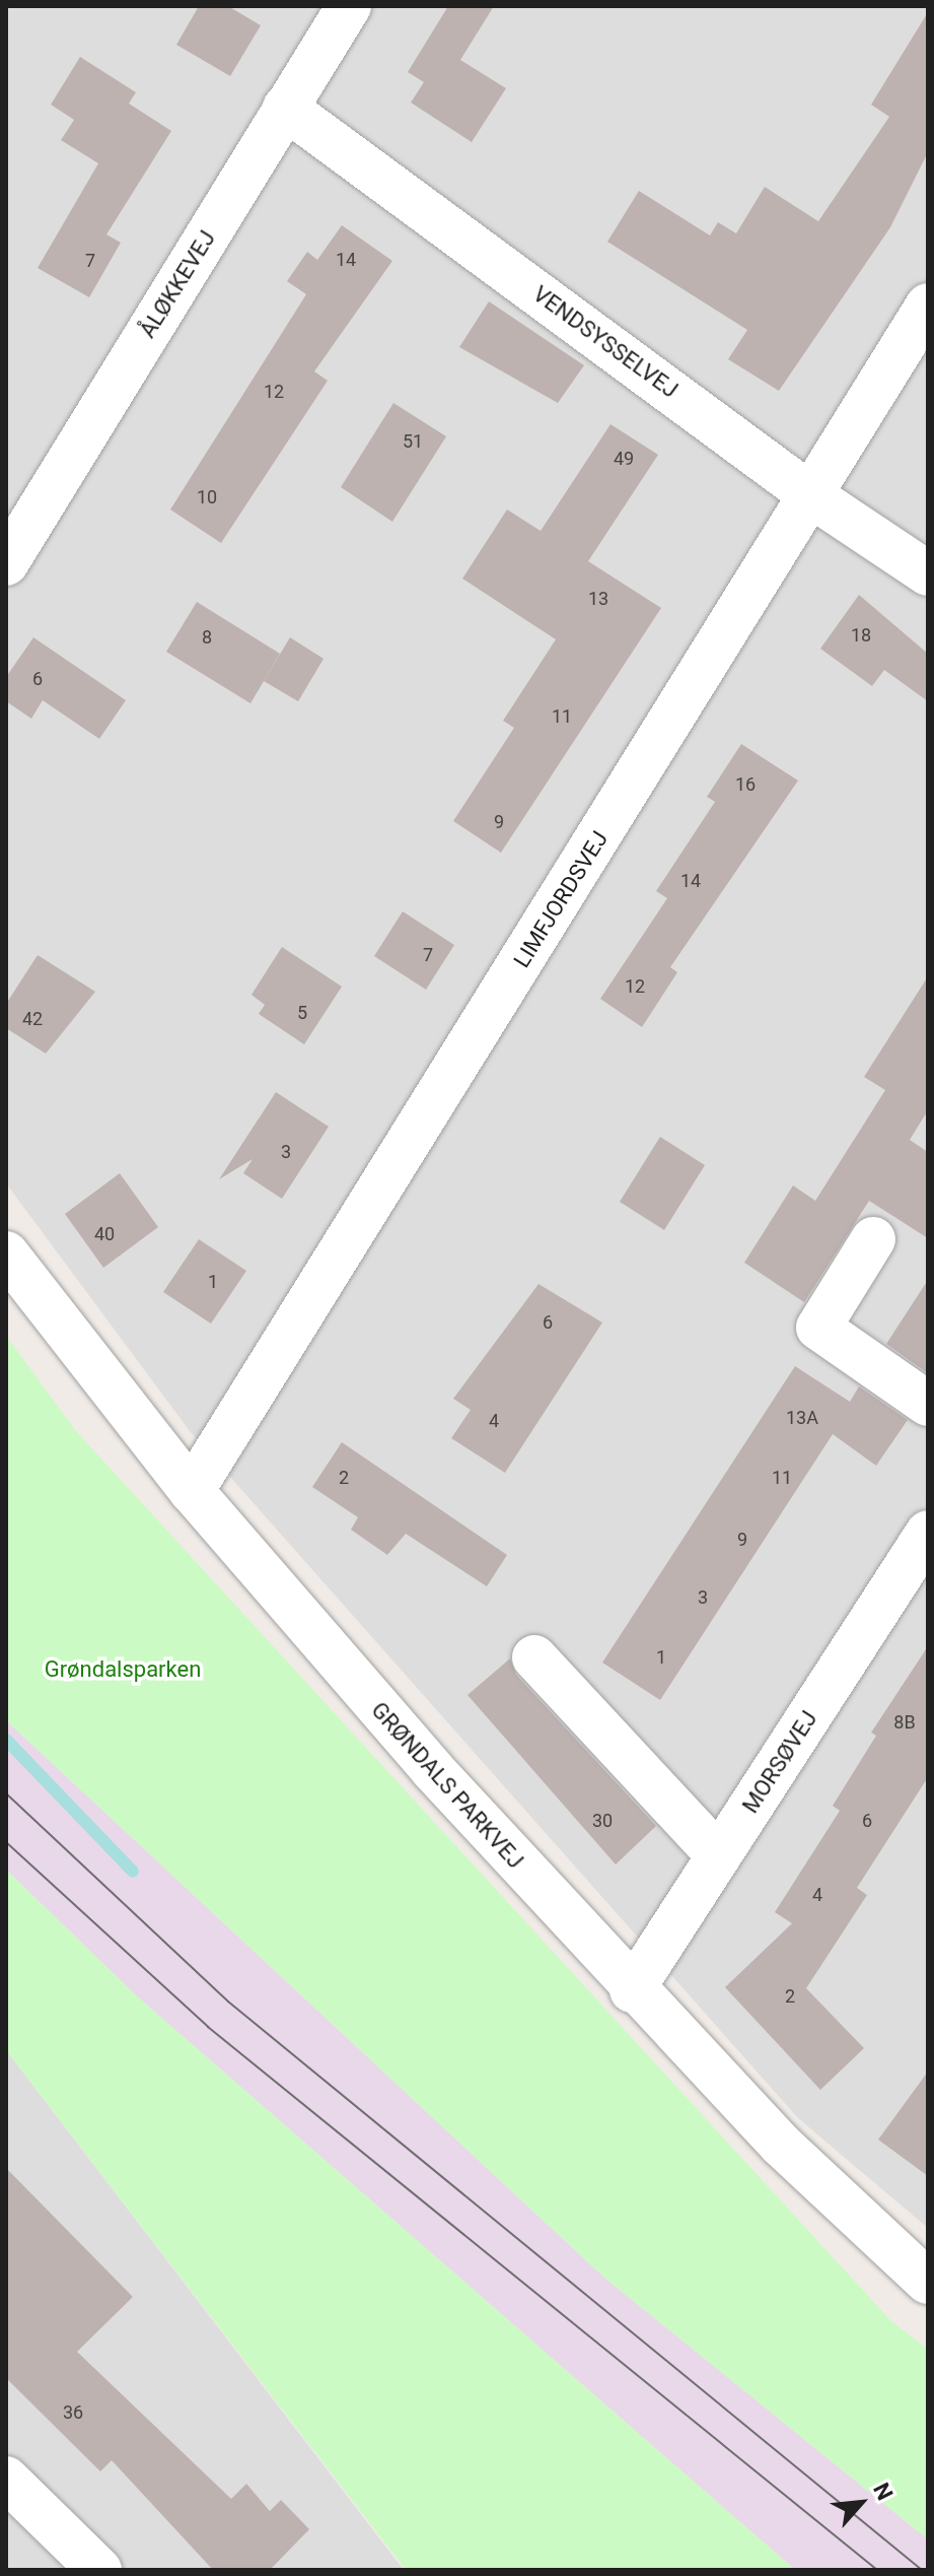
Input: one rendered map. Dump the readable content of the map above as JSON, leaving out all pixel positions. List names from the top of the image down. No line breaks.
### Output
{"streets":{"street":["ÅLØKKEVEJ","VENDSYSSELVEJ","LIMFJORDSVEJ","MORSØVEJ","GRØNDALS PARKVEJ"]},"crossings":[["ÅLØKKEVEJ","VENDSYSSELVEJ"],["VENDSYSSELVEJ","LIMFJORDSVEJ"],["LIMFJORDSVEJ","GRØNDALS PARKVEJ"],["MORSØVEJ","GRØNDALS PARKVEJ"]],"parks":["Grøndalsparken"],"house_numbers":["14","7","12","51","49","10","13","18","8","6","11","16","9","14","7","12","5","42","3","40","1","6","13A","4","2","11","9","3","1","8B","30","6","4","2","36"],"north":"top right"}
